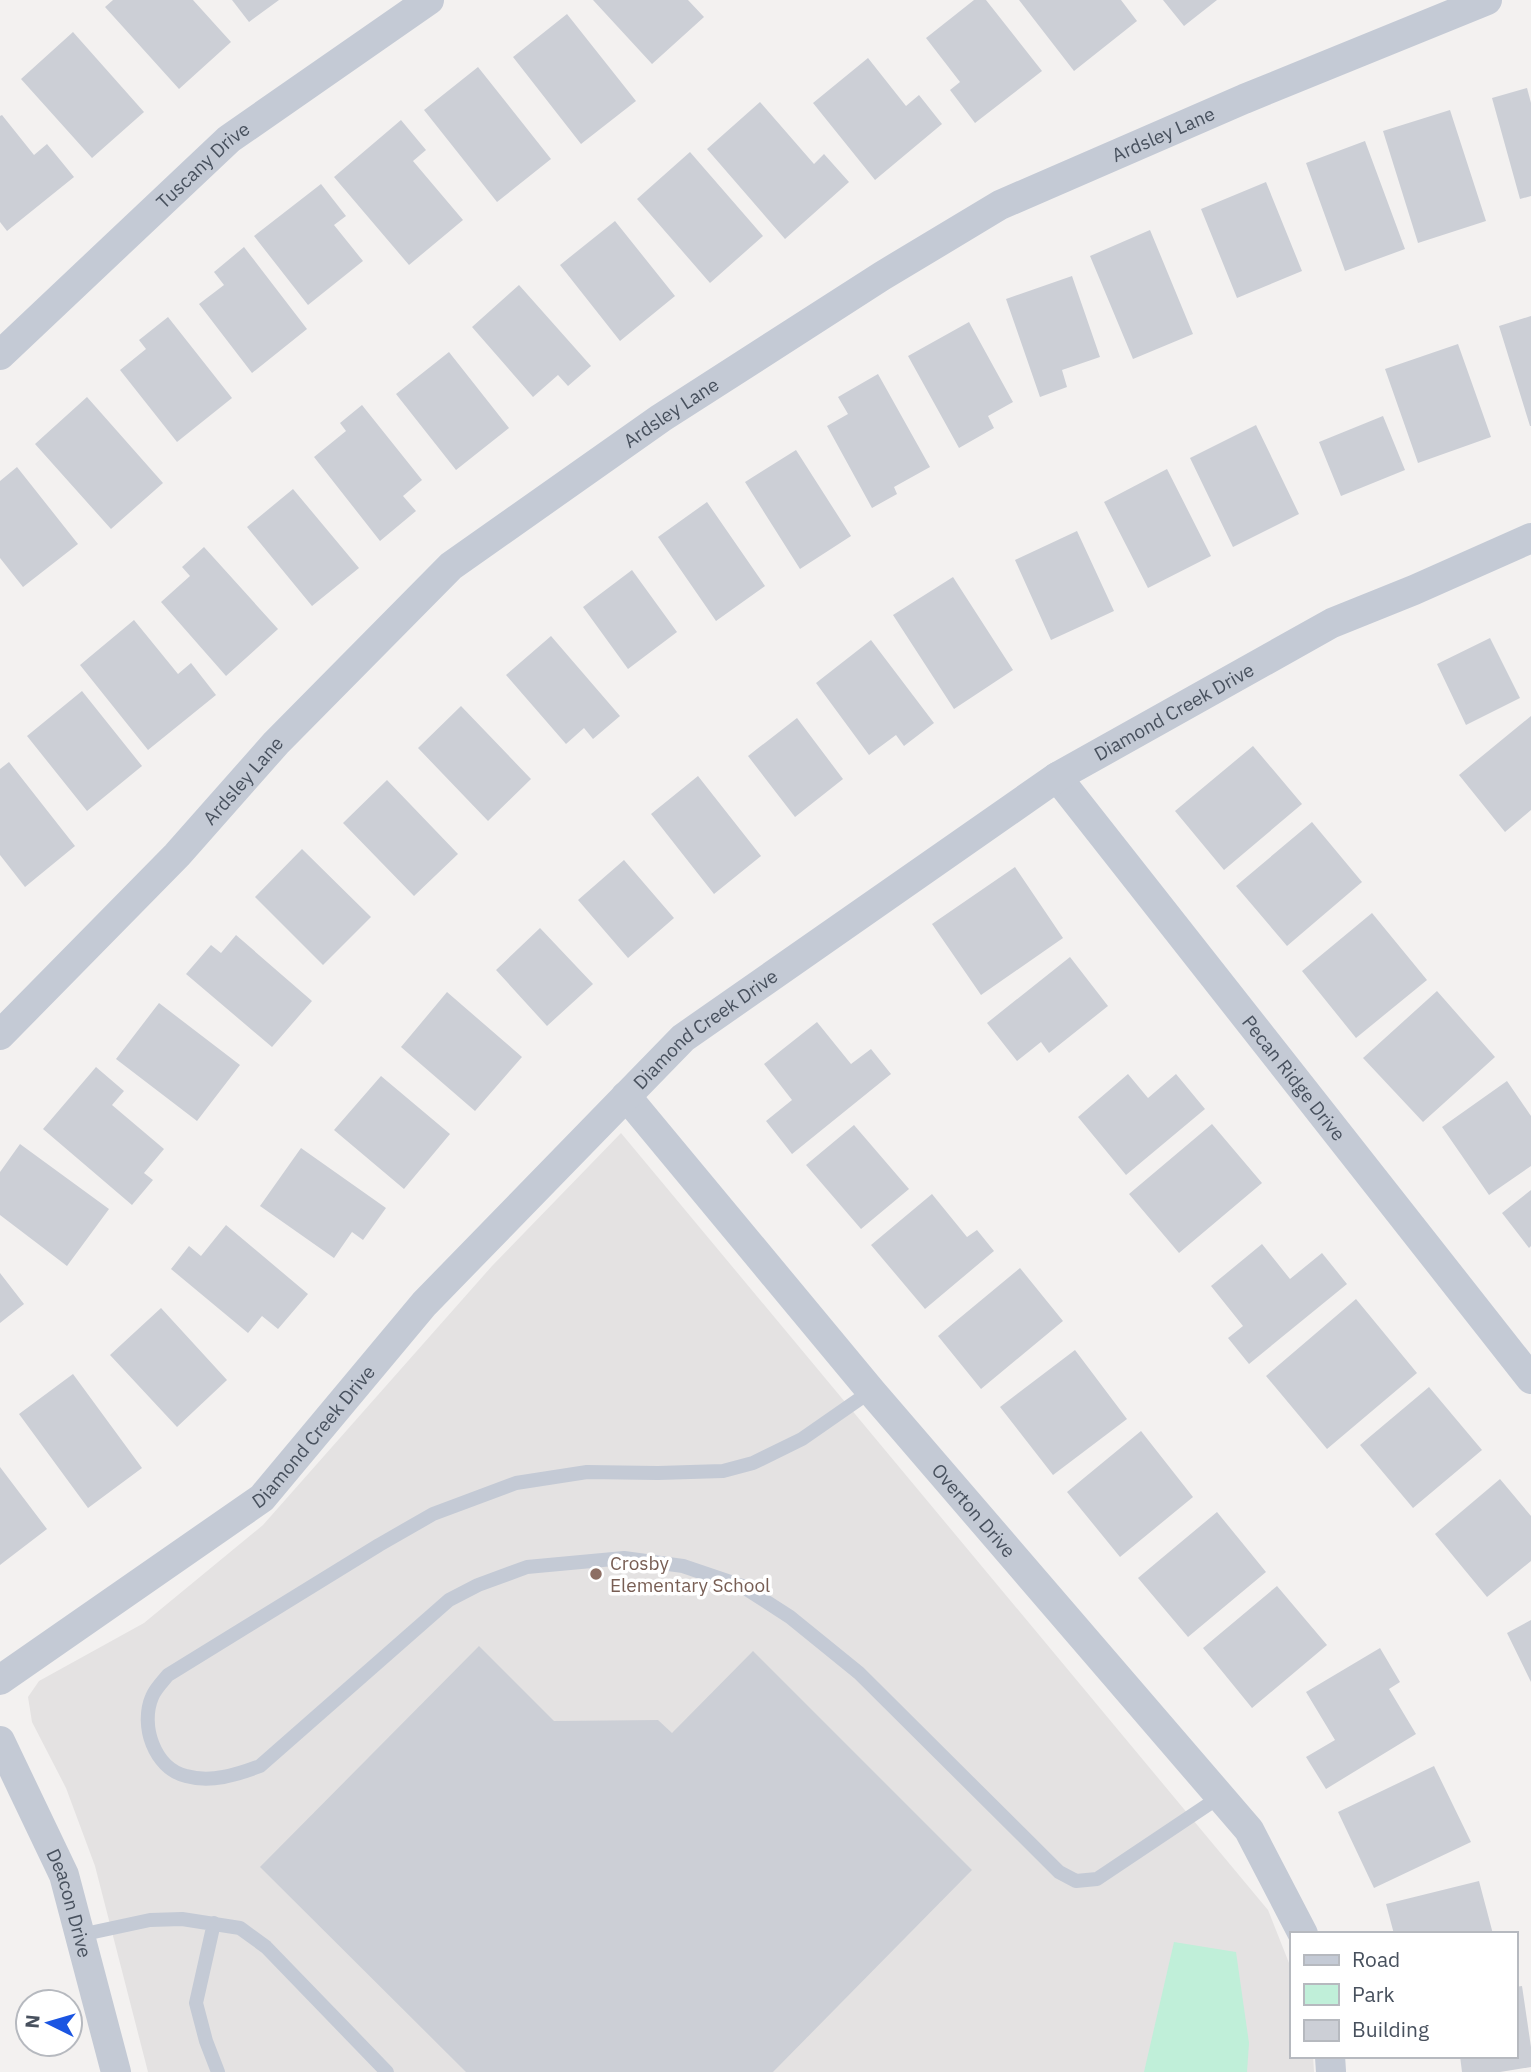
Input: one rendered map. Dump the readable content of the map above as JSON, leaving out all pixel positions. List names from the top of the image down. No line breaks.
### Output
{"streets":{"street":["Ardsley Lane","Tuscany Drive","Diamond Creek Drive","Pecan Ridge Drive","Overton Drive","Deacon Drive"]},"crossings":[["Diamond Creek Drive","Pecan Ridge Drive"],["Diamond Creek Drive","Overton Drive"]],"places":["Crosby Elementary School"],"legend":["Road","Park","Building"],"north":"left"}
